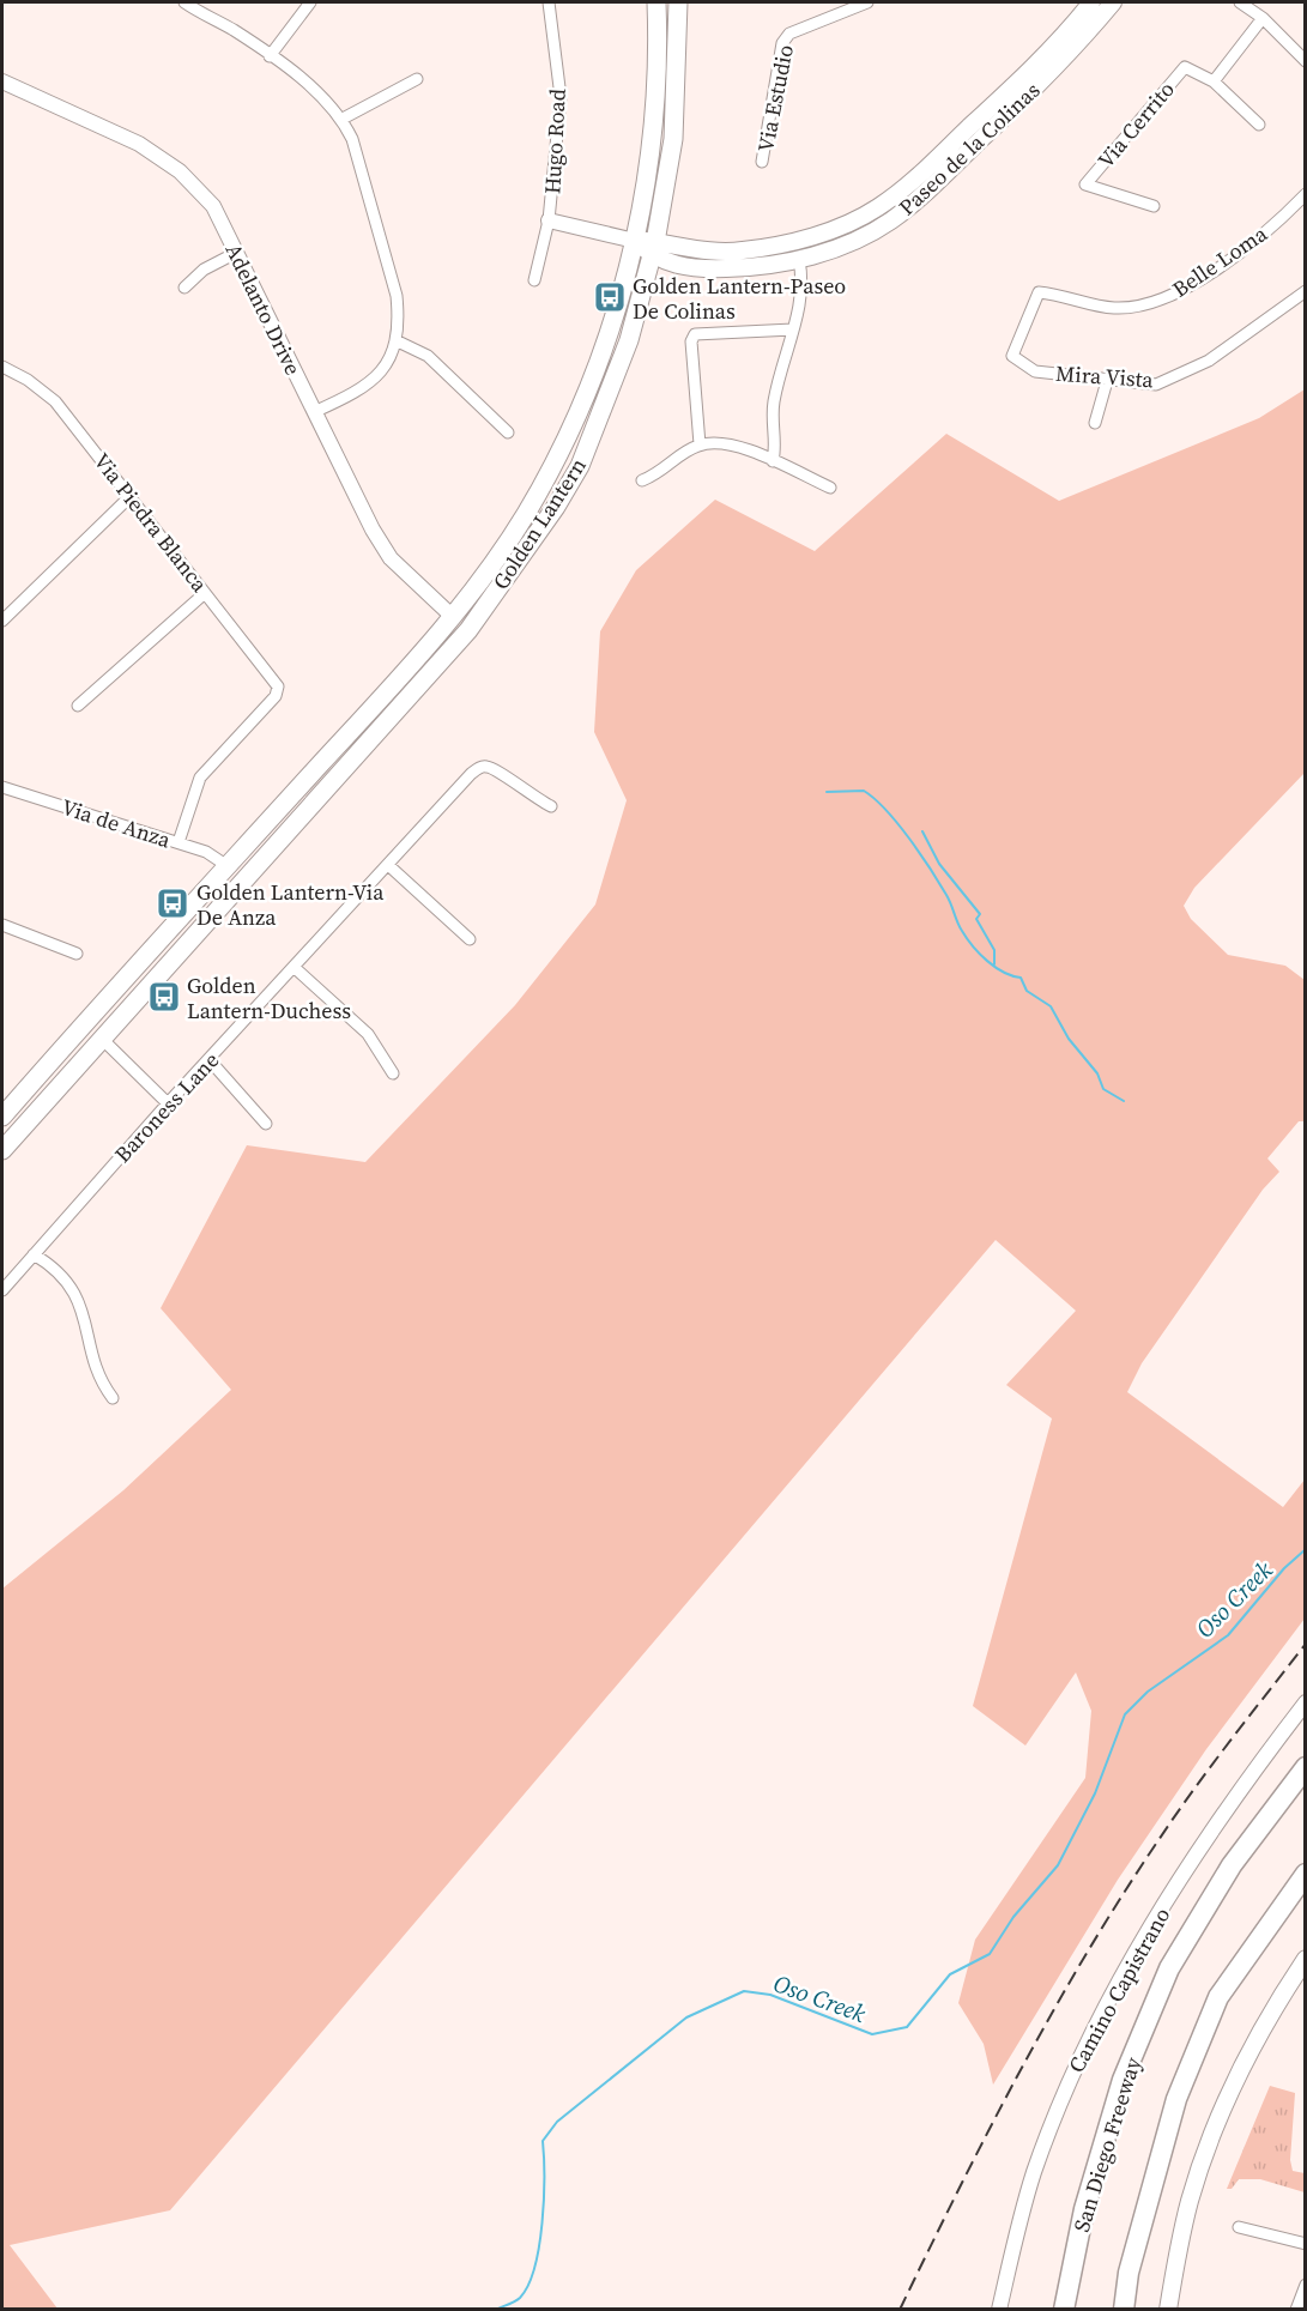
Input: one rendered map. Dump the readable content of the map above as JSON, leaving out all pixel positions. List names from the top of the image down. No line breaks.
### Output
{"streets":{"highway":["San Diego Freeway"],"main road":["Paseo de la Colinas","Golden Lantern"],"street":["Via Estudio","Via Cerrito","Hugo Road","Belle Loma","Adelanto Drive","Mira Vista","Via Piedra Blanca","Via de Anza","Baroness Lane","Camino Capistrano"]},"crossings":[["Hugo Road","Paseo de la Colinas"],["Paseo de la Colinas","Golden Lantern"],["Belle Loma","Mira Vista"],["Adelanto Drive","Golden Lantern"],["Via Piedra Blanca","Via de Anza"],["Golden Lantern","Via de Anza"]],"water":["Oso Creek"],"places":{"bus stop":["Golden Lantern-Paseo De Colinas","Golden Lantern-Via De Anza","Golden Lantern-Duchess"]}}
